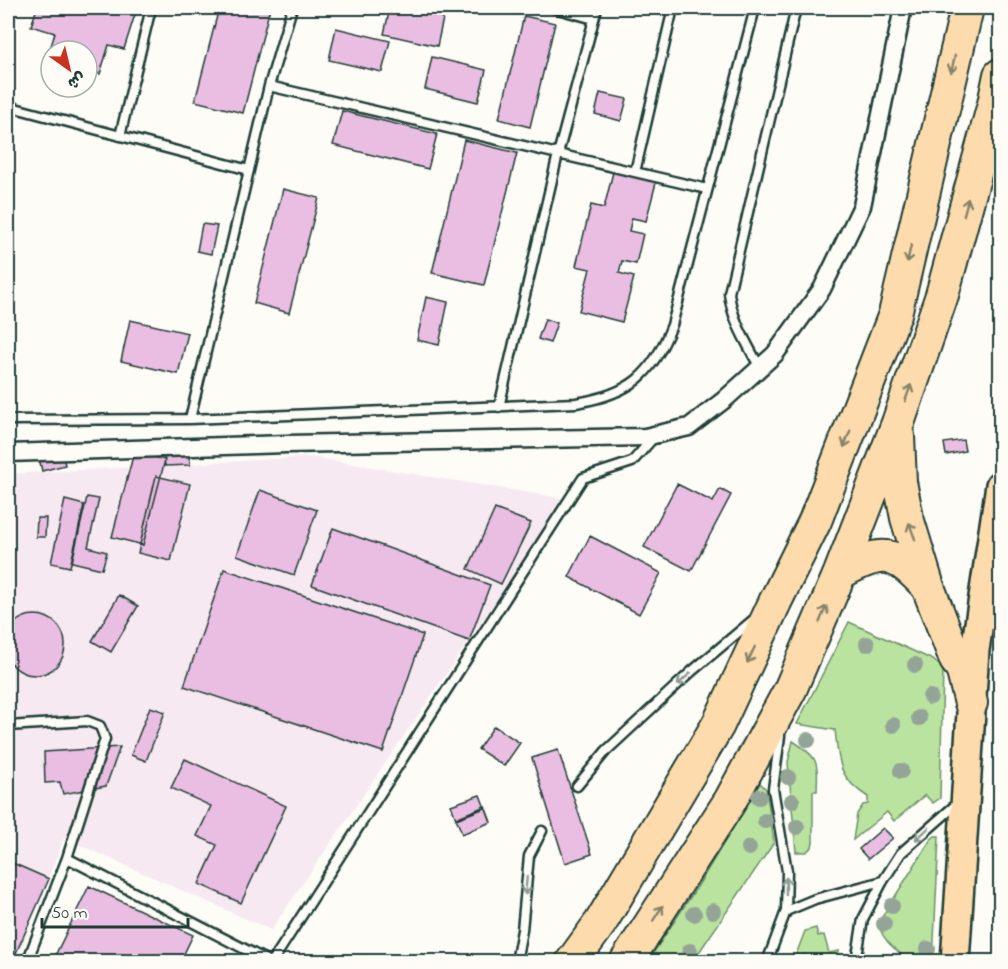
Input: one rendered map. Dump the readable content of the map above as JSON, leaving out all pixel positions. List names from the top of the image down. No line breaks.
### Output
{"scale_bar":"50 m","north":"bottom right"}
